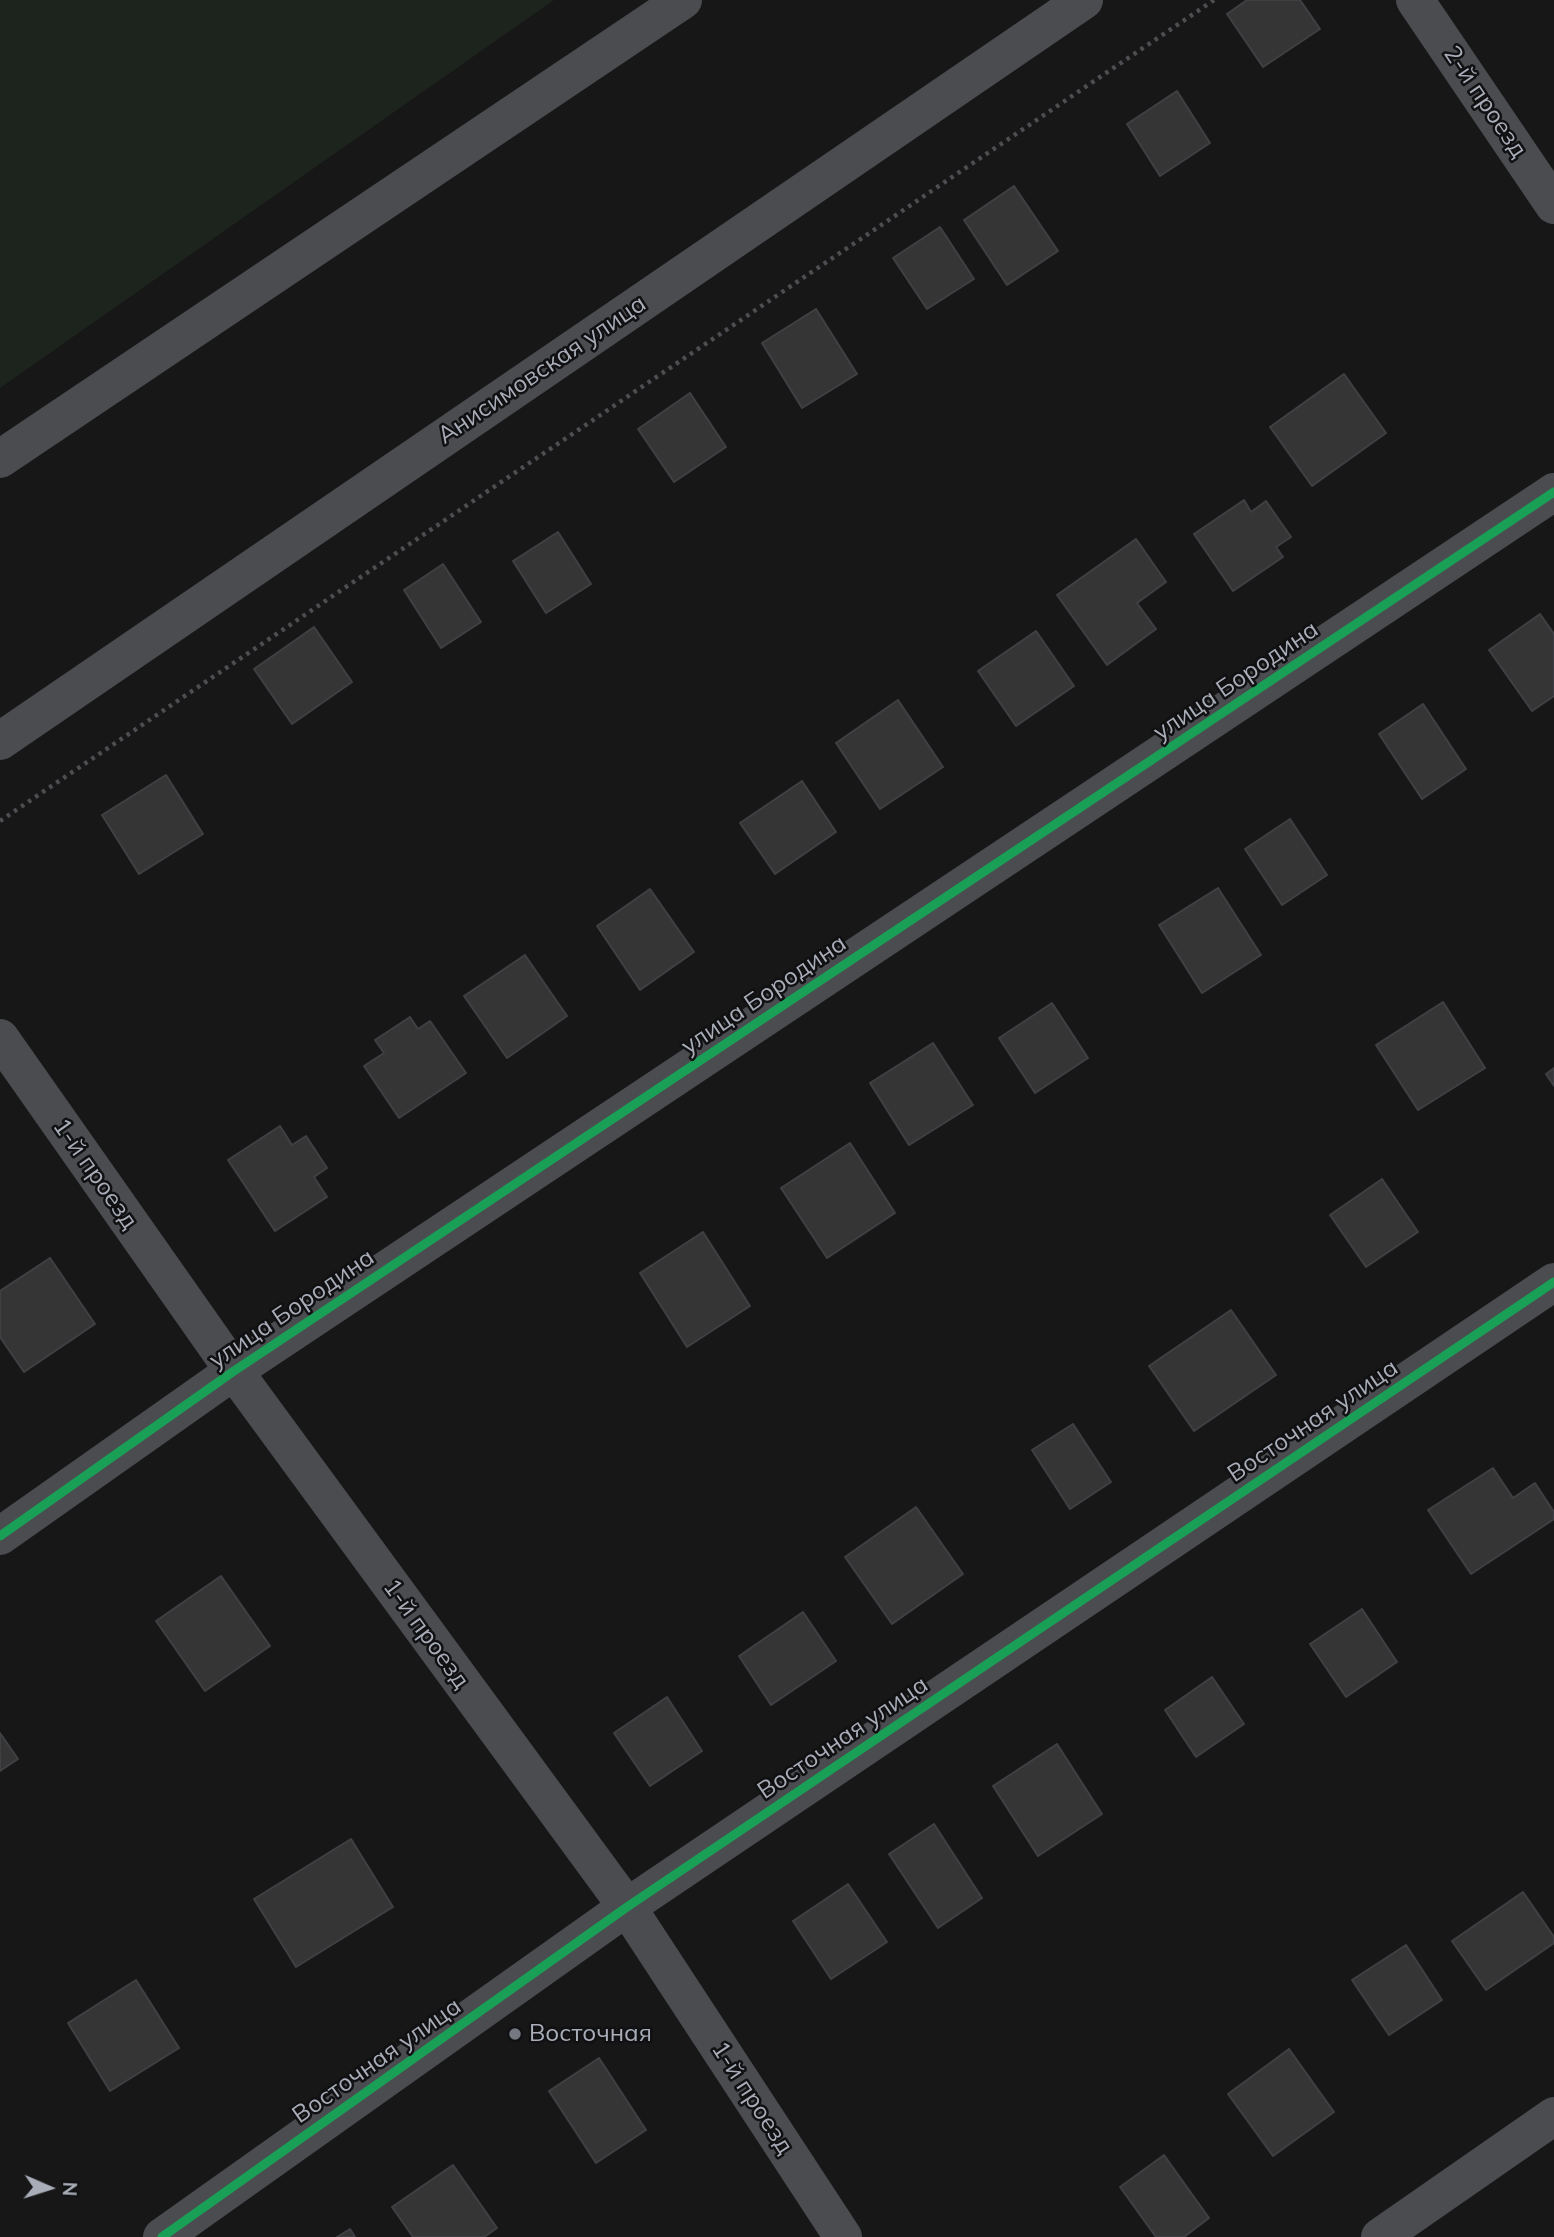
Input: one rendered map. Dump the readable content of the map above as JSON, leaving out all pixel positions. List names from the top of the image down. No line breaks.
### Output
{"streets":{"street":["2-й проезд","Анисимовская улица","улица Бородина","1-й проезд","Восточная улица"]},"crossings":[["улица Бородина","1-й проезд"],["1-й проезд","Восточная улица"]],"places":["Восточная"],"north":"right"}
